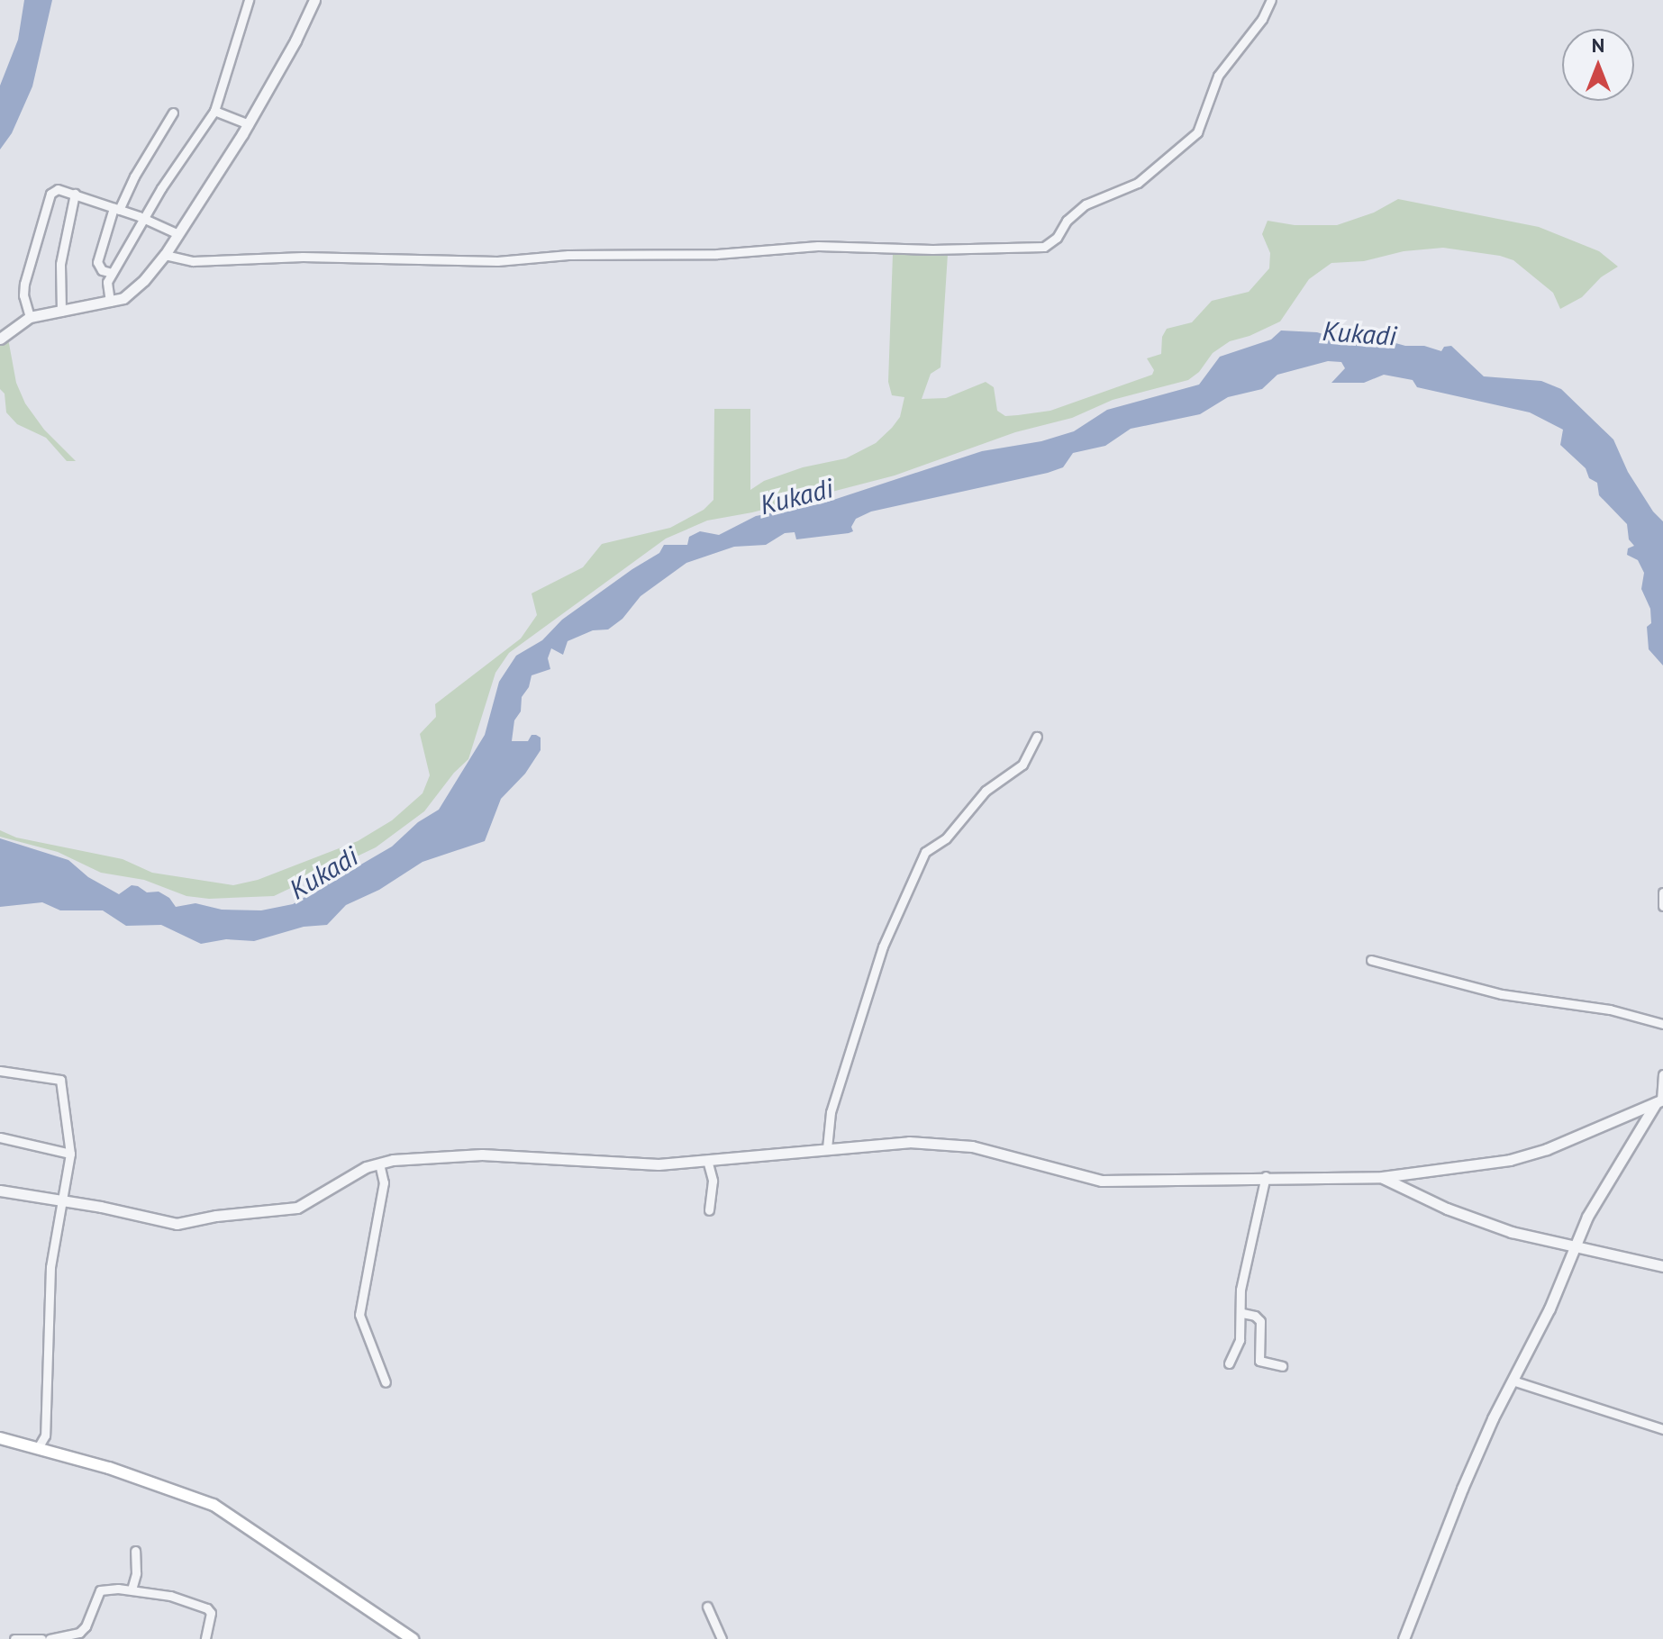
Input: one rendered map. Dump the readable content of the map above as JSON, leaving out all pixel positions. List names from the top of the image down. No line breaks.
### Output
{"water":["Kukadi"],"north":"top"}
